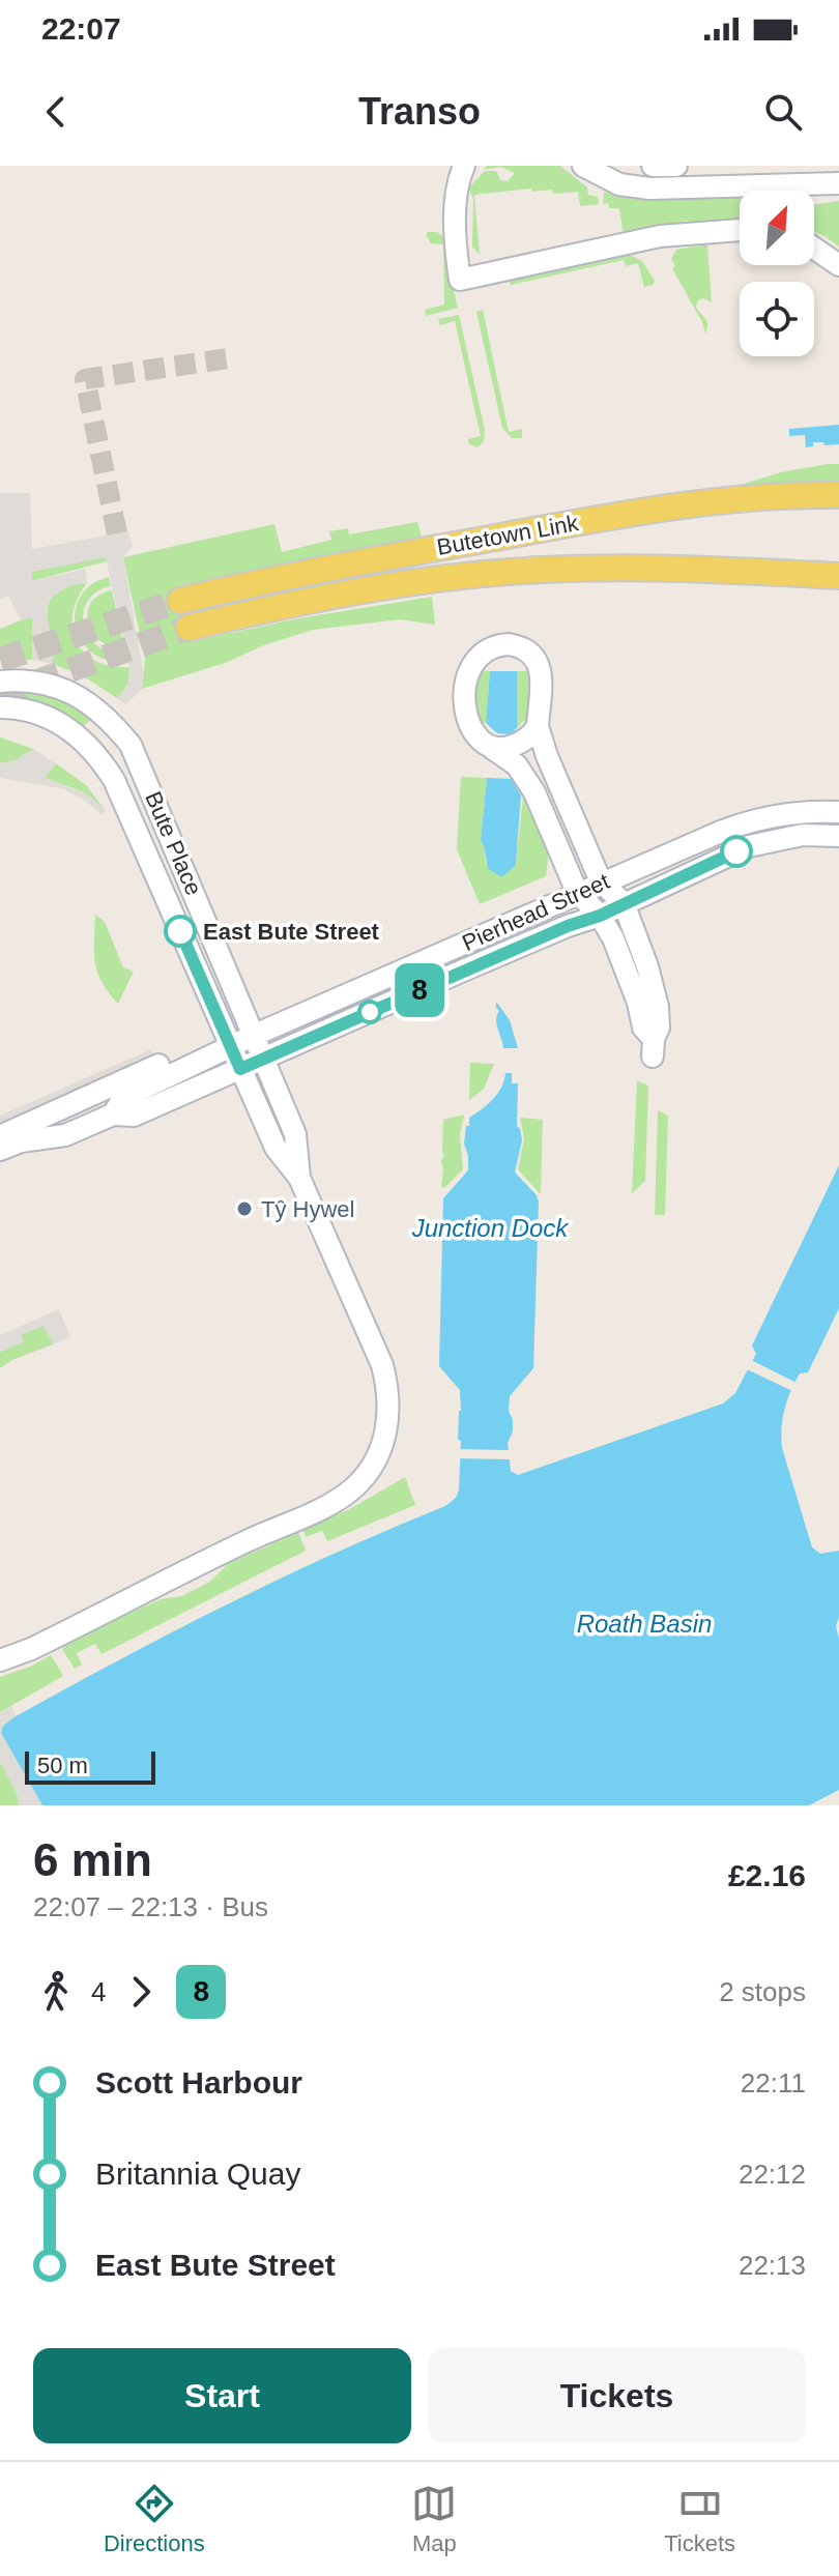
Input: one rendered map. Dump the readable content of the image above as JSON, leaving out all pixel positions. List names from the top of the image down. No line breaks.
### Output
{"streets":{"main road":["Butetown Link"],"street":["Bute Place","Pierhead Street"]},"crossings":[["Bute Place","Pierhead Street"]],"water":["Junction Dock","Roath Basin"],"places":["East Bute Street","Tŷ Hywel"],"lines":["bus line 8"],"scale_bar":"50 m","north":"top right","page":{"status":"22:07","header":"Transo","on_map":"8","scale":"50 m","heading":["6 min","22:07 – 22:13 · Bus","£2.16"],"legs":["4","8","2 stops"],"list":[{"name":"Scott Harbour","value":"22:11"},{"name":"Britannia Quay","value":"22:12"},{"name":"East Bute Street","value":"22:13"}],"buttons":["Start","Tickets"],"tabs":["Directions","Map","Tickets"]}}
